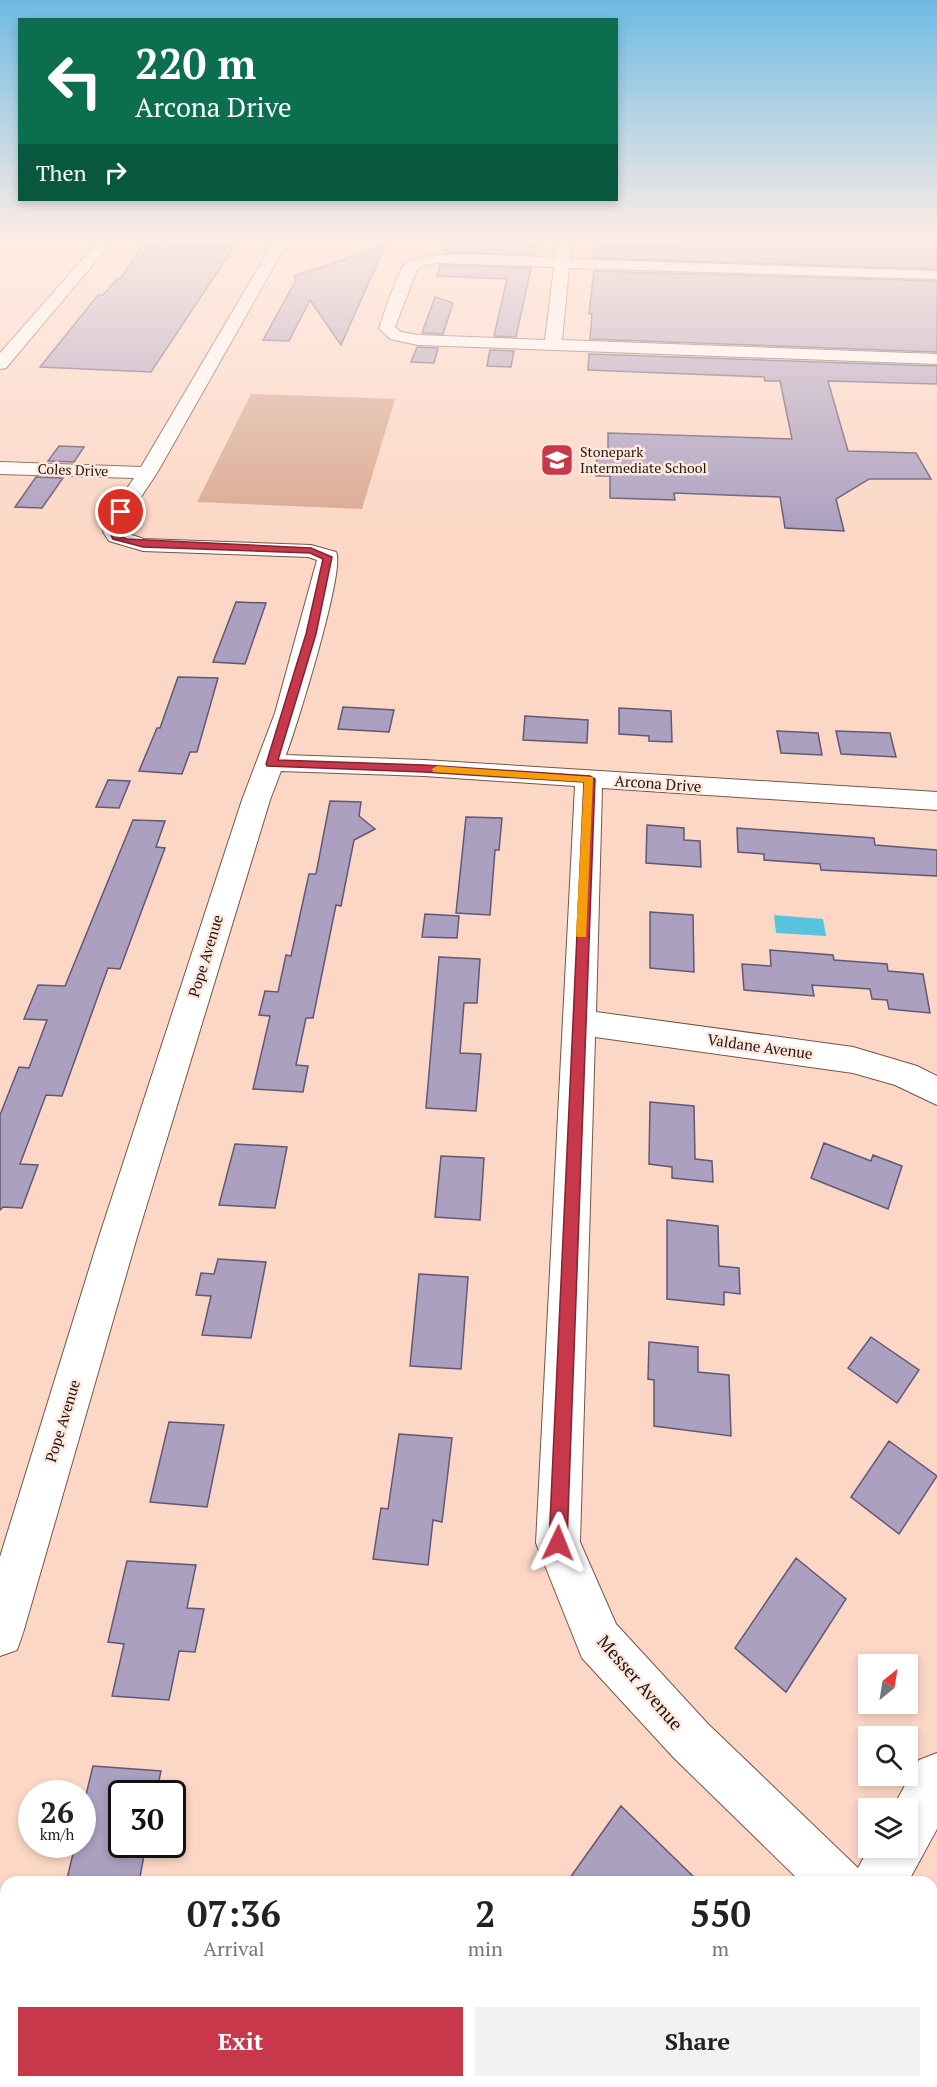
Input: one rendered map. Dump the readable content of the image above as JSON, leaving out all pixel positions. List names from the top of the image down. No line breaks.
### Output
{"streets":{"street":["Coles Drive","Arcona Drive","Pope Avenue","Valdane Avenue","Messer Avenue"]},"crossings":[["Coles Drive","Pope Avenue"],["Arcona Drive","Pope Avenue"],["Arcona Drive","Messer Avenue"],["Valdane Avenue","Messer Avenue"]],"places":{"school or university":["Stonepark Intermediate School"]},"north":"top right","page":{"turn":["220 m","Arcona Drive"],"then":"Then","speed":"26 km/h","limit":"30","eta":["07:36","Arrival","2","min","550","m"],"buttons":["Exit","Share"]}}
